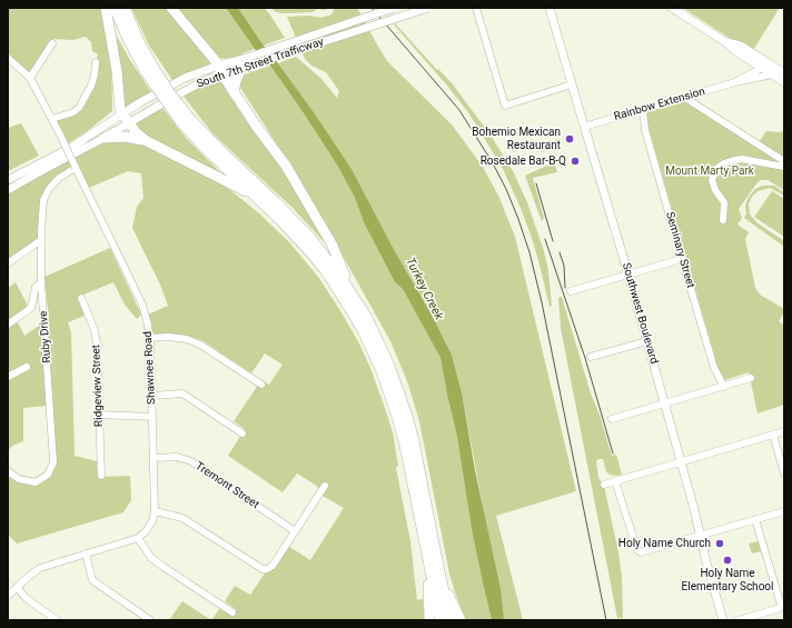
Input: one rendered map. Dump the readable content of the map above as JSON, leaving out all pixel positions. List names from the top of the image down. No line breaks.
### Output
{"streets":{"main road":["South 7th Street Trafficway","Southwest Boulevard"],"street":["Rainbow Extension","Seminary Street","Ruby Drive","Shawnee Road","Ridgeview Street","Tremont Street"]},"crossings":[["Rainbow Extension","Seminary Street"],["Rainbow Extension","Southwest Boulevard"],["Ruby Drive","Shawnee Road"],["Shawnee Road","Tremont Street"]],"water":["Turkey Creek"],"parks":["Mount Marty Park"],"places":["Bohemio Mexican Restaurant","Rosedale Bar-B-Q","Holy Name Church","Holy Name Elementary School"]}
